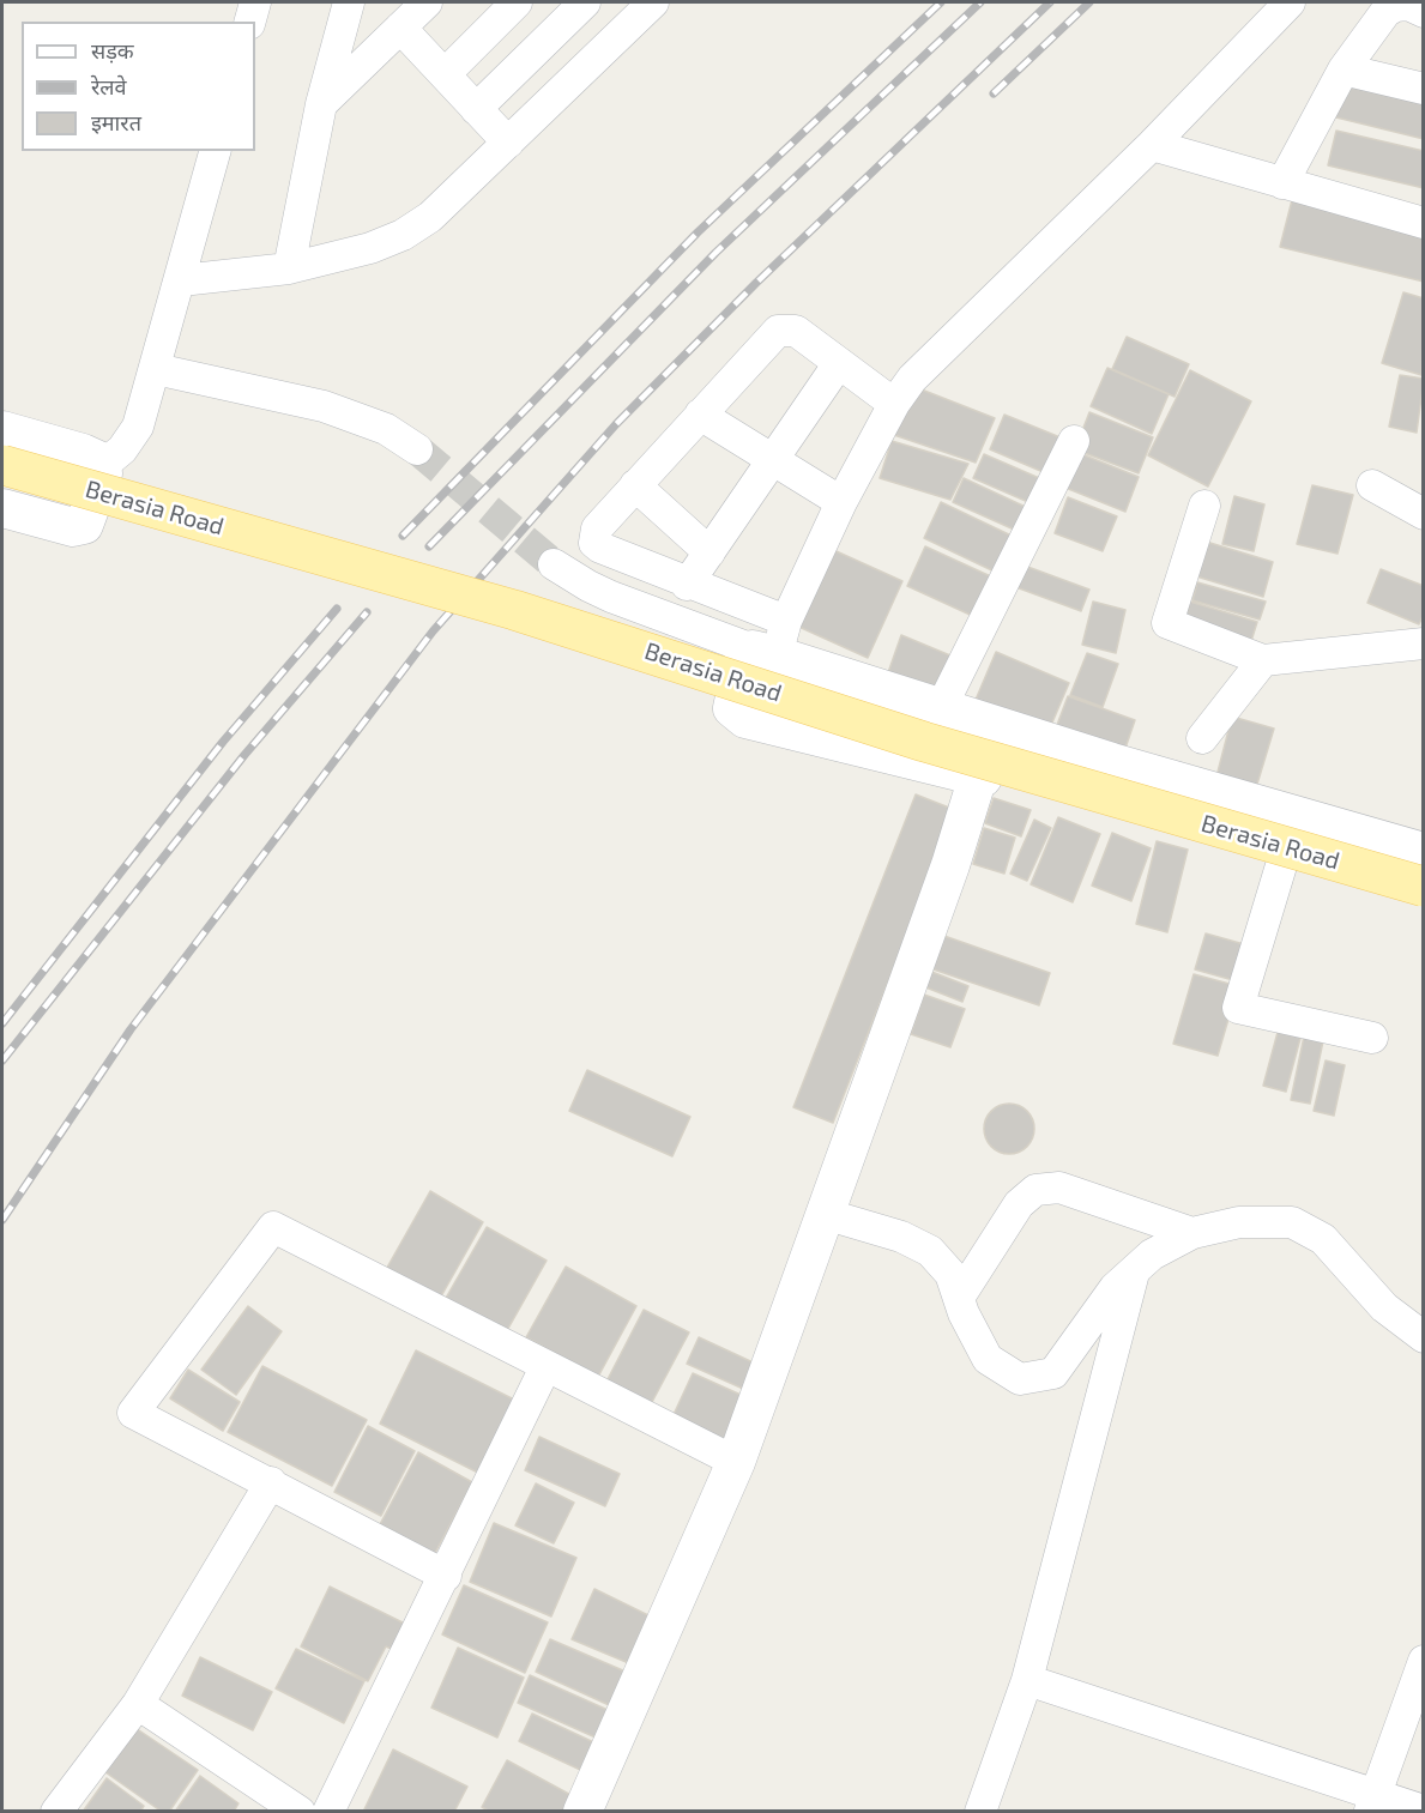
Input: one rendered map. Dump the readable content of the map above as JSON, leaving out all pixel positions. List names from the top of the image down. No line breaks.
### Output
{"streets":{"main road":["Berasia Road"]},"legend":["सड़क","रेलवे","इमारत"]}
